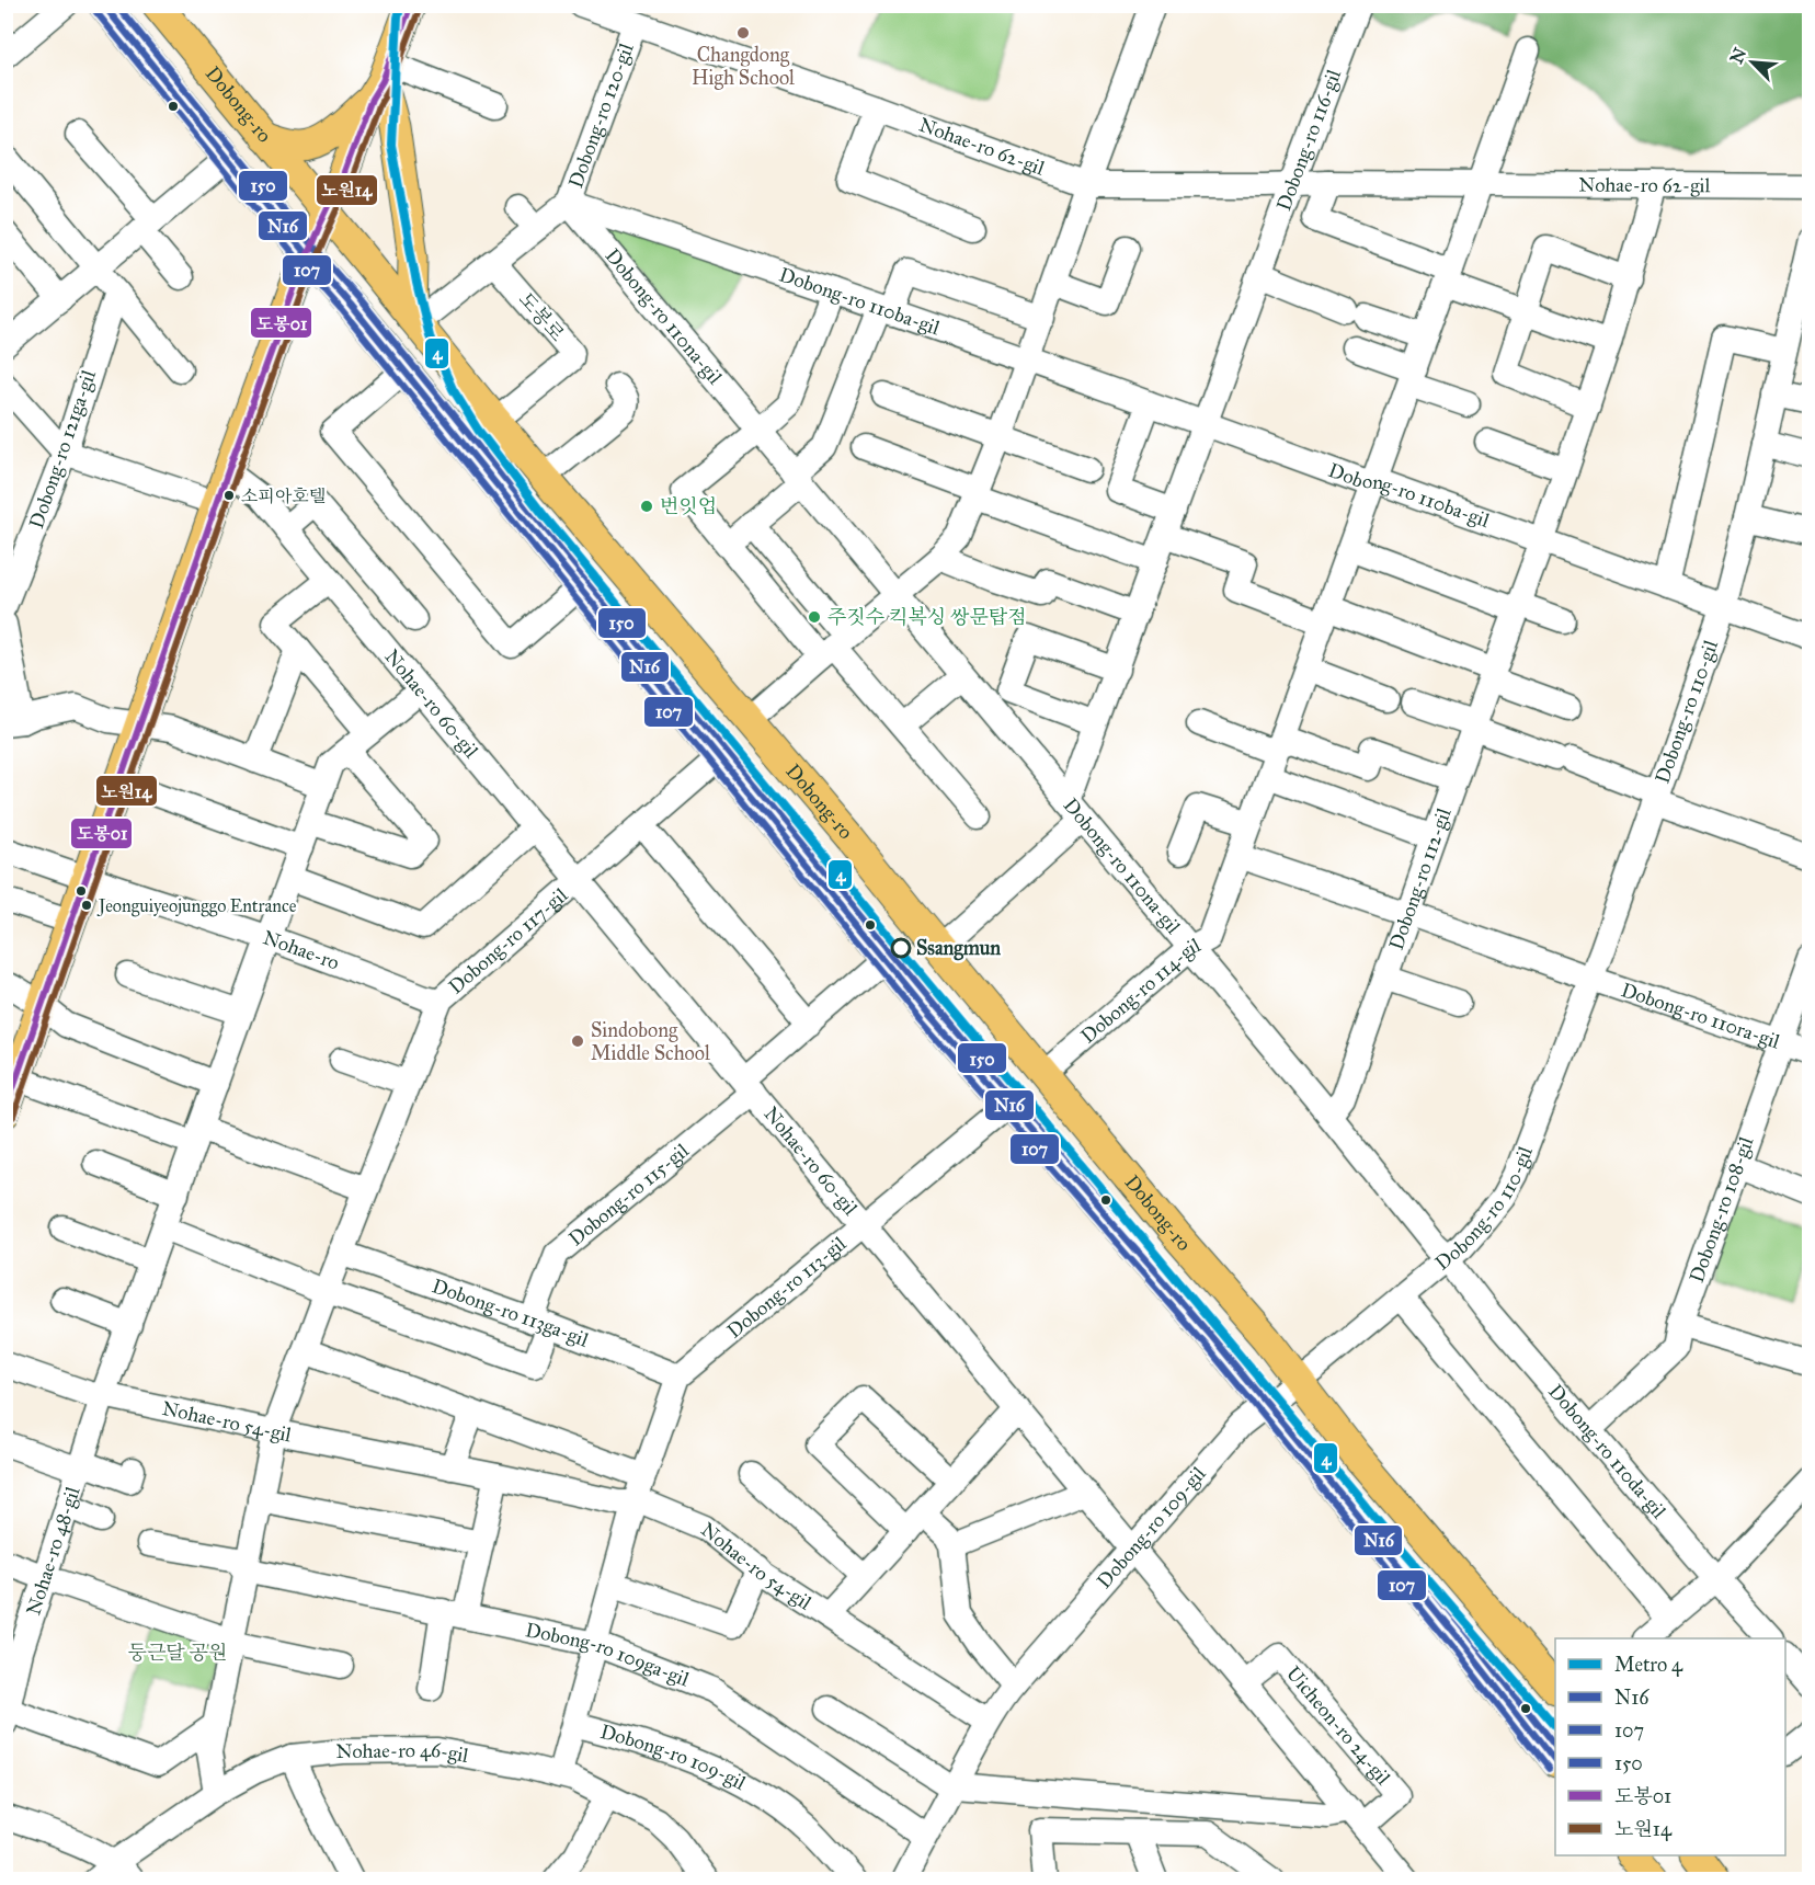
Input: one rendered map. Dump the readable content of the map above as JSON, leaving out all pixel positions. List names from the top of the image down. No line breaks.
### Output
{"streets":{"main road":["Dobong-ro"],"street":["Dobong-ro 120-gil","Dobong-ro 116-gil","Nohae-ro 62-gil","Dobong-ro 110ba-gil","도봉로","Dobong-ro 110na-gil","Dobong-ro 121ga-gil","Nohae-ro 60-gil","Dobong-ro 110-gil","Dobong-ro 112-gil","Dobong-ro 117-gil","Nohae-ro","Dobong-ro 114-gil","Dobong-ro 110ra-gil","Dobong-ro 115-gil","Dobong-ro 108-gil","Dobong-ro 113-gil","Dobong-ro 113ga-gil","Nohae-ro 54-gil","Dobong-ro 110da-gil","Dobong-ro 109-gil","Nohae-ro 48-gil","Dobong-ro 109ga-gil","Uicheon-ro 24-gil","Nohae-ro 46-gil"]},"crossings":[["Dobong-ro","Dobong-ro 120-gil"],["Dobong-ro","Dobong-ro 116-gil"],["Dobong-ro","도봉로"],["Dobong-ro","Dobong-ro 110-gil"],["Dobong-ro","Dobong-ro 117-gil"],["Dobong-ro","Dobong-ro 114-gil"],["Dobong-ro","Dobong-ro 115-gil"],["Dobong-ro","Dobong-ro 113-gil"],["Dobong-ro","Dobong-ro 109-gil"],["Dobong-ro 120-gil","Nohae-ro 62-gil"],["Dobong-ro 120-gil","Dobong-ro 110ba-gil"],["Dobong-ro 120-gil","도봉로"],["Dobong-ro 120-gil","Dobong-ro 110na-gil"],["Dobong-ro 116-gil","Nohae-ro 62-gil"],["Dobong-ro 116-gil","Dobong-ro 110ba-gil"],["Dobong-ro 116-gil","Dobong-ro 110na-gil"],["Nohae-ro 62-gil","Dobong-ro 112-gil"],["Nohae-ro 62-gil","Dobong-ro 114-gil"],["Dobong-ro 110ba-gil","Dobong-ro 110na-gil"],["Dobong-ro 110ba-gil","Dobong-ro 110-gil"],["Dobong-ro 110ba-gil","Dobong-ro 112-gil"],["Dobong-ro 110ba-gil","Dobong-ro 114-gil"],["Dobong-ro 110na-gil","Dobong-ro 110-gil"],["Dobong-ro 110na-gil","Dobong-ro 112-gil"],["Dobong-ro 110na-gil","Dobong-ro 114-gil"],["Dobong-ro 110na-gil","Dobong-ro 110da-gil"],["Nohae-ro 60-gil","Dobong-ro 117-gil"],["Nohae-ro 60-gil","Dobong-ro 115-gil"],["Nohae-ro 60-gil","Dobong-ro 113-gil"],["Nohae-ro 60-gil","Dobong-ro 109-gil"],["Nohae-ro 60-gil","Nohae-ro 48-gil"],["Dobong-ro 110-gil","Dobong-ro 110ra-gil"],["Dobong-ro 110-gil","Dobong-ro 110da-gil"],["Dobong-ro 110-gil","Dobong-ro 109-gil"],["Dobong-ro 117-gil","Nohae-ro"],["Dobong-ro 117-gil","Dobong-ro 113ga-gil"],["Dobong-ro 117-gil","Nohae-ro 54-gil"],["Dobong-ro 117-gil","Nohae-ro 48-gil"],["Dobong-ro 117-gil","Dobong-ro 109ga-gil"],["Dobong-ro 117-gil","Nohae-ro 46-gil"],["Nohae-ro","Nohae-ro 48-gil"],["Dobong-ro 110ra-gil","Dobong-ro 108-gil"],["Dobong-ro 115-gil","Dobong-ro 113ga-gil"],["Dobong-ro 108-gil","Dobong-ro 110da-gil"],["Dobong-ro 113-gil","Dobong-ro 113ga-gil"],["Nohae-ro 54-gil","Dobong-ro 109-gil"],["Nohae-ro 54-gil","Nohae-ro 48-gil"],["Dobong-ro 109-gil","Dobong-ro 109ga-gil"]],"parks":["둥근달 공원"],"places":["Changdong High School","소피아호텔","번잇업","주짓수 킥복싱 쌍문탑점","Jeonguiyeojunggo Entrance","Ssangmun","Sindobong Middle School"],"lines":["metro line 4","transit line N16","transit line 150","transit line 도봉01","transit line 노원14","transit line 107"],"legend":["Metro 4","N16","107","150","도봉01","노원14"],"north":"top left"}
